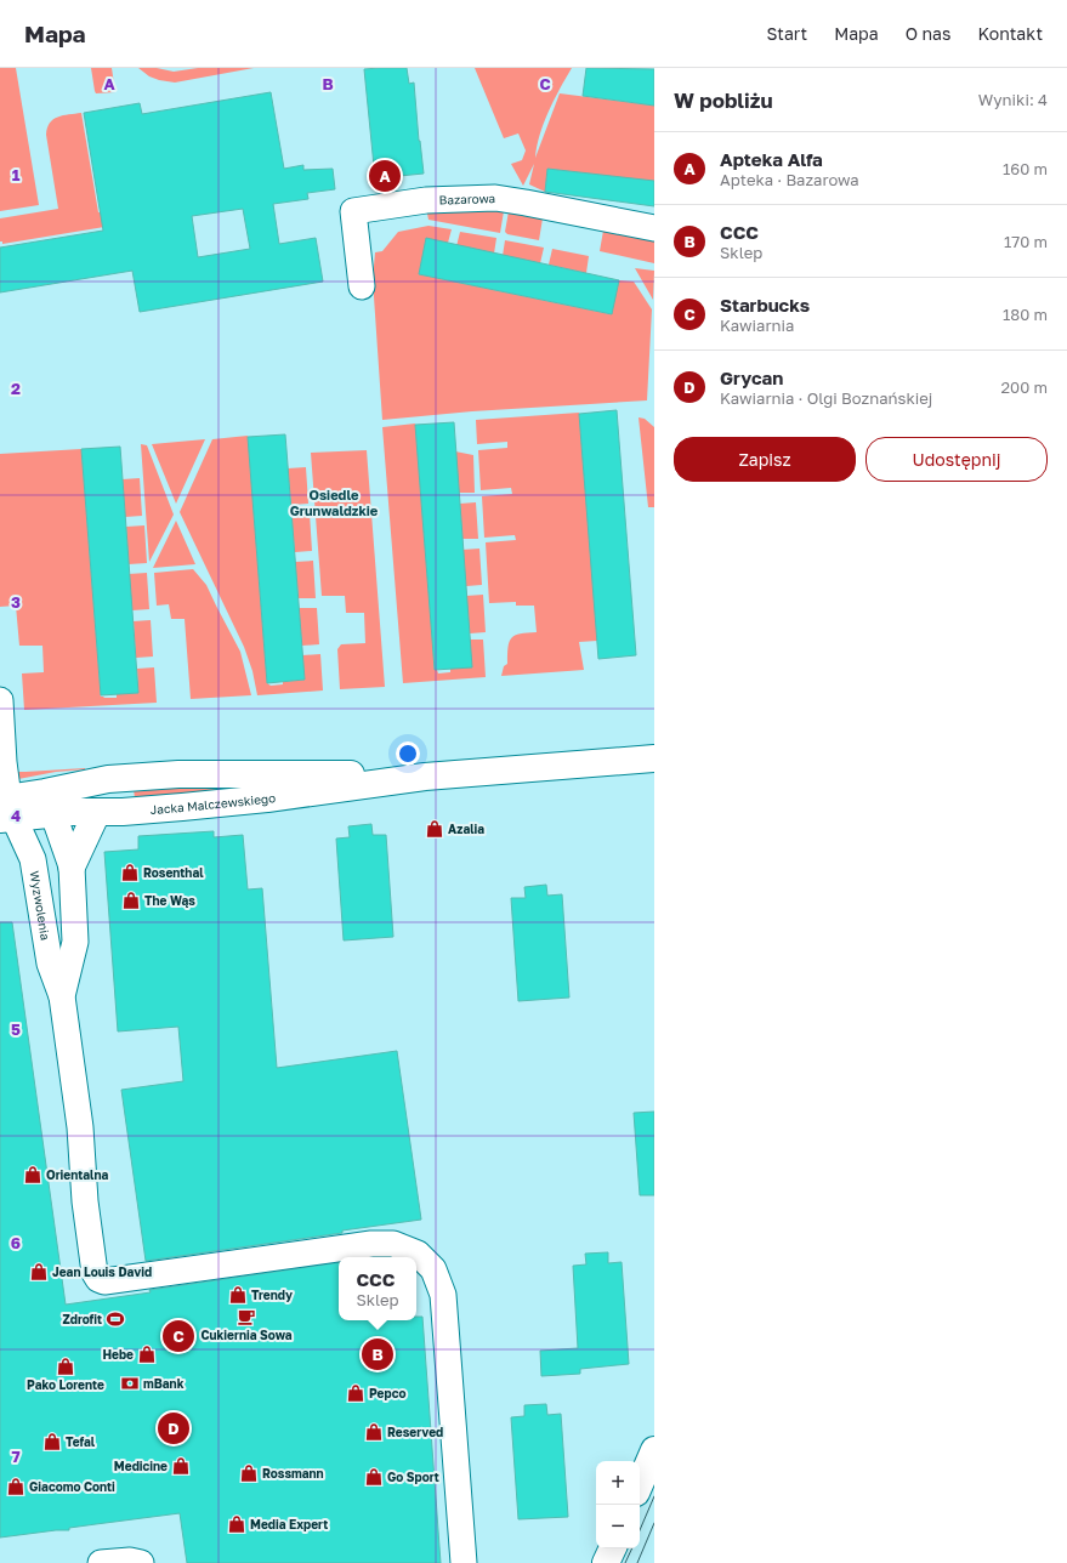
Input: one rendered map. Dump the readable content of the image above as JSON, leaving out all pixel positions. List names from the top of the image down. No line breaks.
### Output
{"streets":{"street":["Bazarowa","Jacka Malczewskiego","Wyzwolenia"]},"crossings":[["Jacka Malczewskiego","Wyzwolenia"]],"districts":["Osiedle Grunwaldzkie"],"places":{"shop":["Azalia","Rosenthal","The Wąs","Orientalna","Jean Louis David","Trendy","Hebe","Pako Lorente","Pepco","Reserved","Tefal","Medicine","Rossmann","Go Sport","Giacomo Conti","Media Expert"],"cafe":["Cukiernia Sowa"],"sports":["Zdrofit"],"bank":["mBank"]},"page":{"header":"Mapa","nav":["Start","Mapa","O nas","Kontakt"],"heading":["W pobliżu","Wyniki: 4"],"list":[{"mark":"A","name":"Apteka Alfa","note":"Apteka · Bazarowa","value":"160 m"},{"mark":"B","name":"CCC","note":"Sklep","value":"170 m"},{"mark":"C","name":"Starbucks","note":"Kawiarnia","value":"180 m"},{"mark":"D","name":"Grycan","note":"Kawiarnia · Olgi Boznańskiej","value":"200 m"}],"pins":["A","C","B","D"],"buttons":["Zapisz","Udostępnij"],"popup":["CCC","Sklep"],"map_buttons":["+","−"]},"grid":{"columns":["A","B","C"],"rows":["1","2","3","4","5","6","7"]}}
